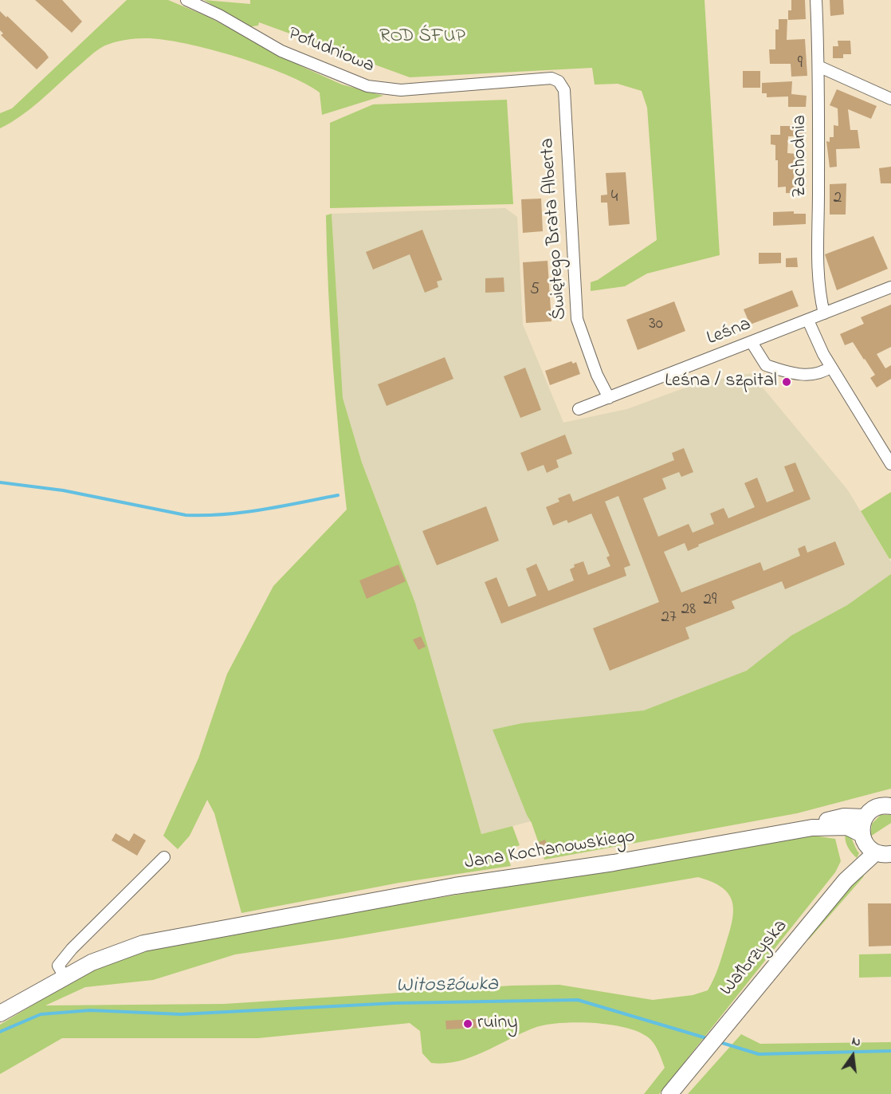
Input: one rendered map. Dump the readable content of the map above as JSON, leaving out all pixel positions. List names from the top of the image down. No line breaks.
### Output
{"streets":{"street":["Południowa","Zachodnia","Świętego Brata Alberta","Leśna","Jana Kochanowskiego","Wałbrzyska"]},"crossings":[["Południowa","Świętego Brata Alberta"],["Zachodnia","Leśna"],["Świętego Brata Alberta","Leśna"]],"water":["Witoszówka"],"parks":["ROD ŚFUP"],"places":["Leśna / szpital","ruiny"],"house_numbers":["9","4","2","5","30","29","28","27"],"north":"top"}
